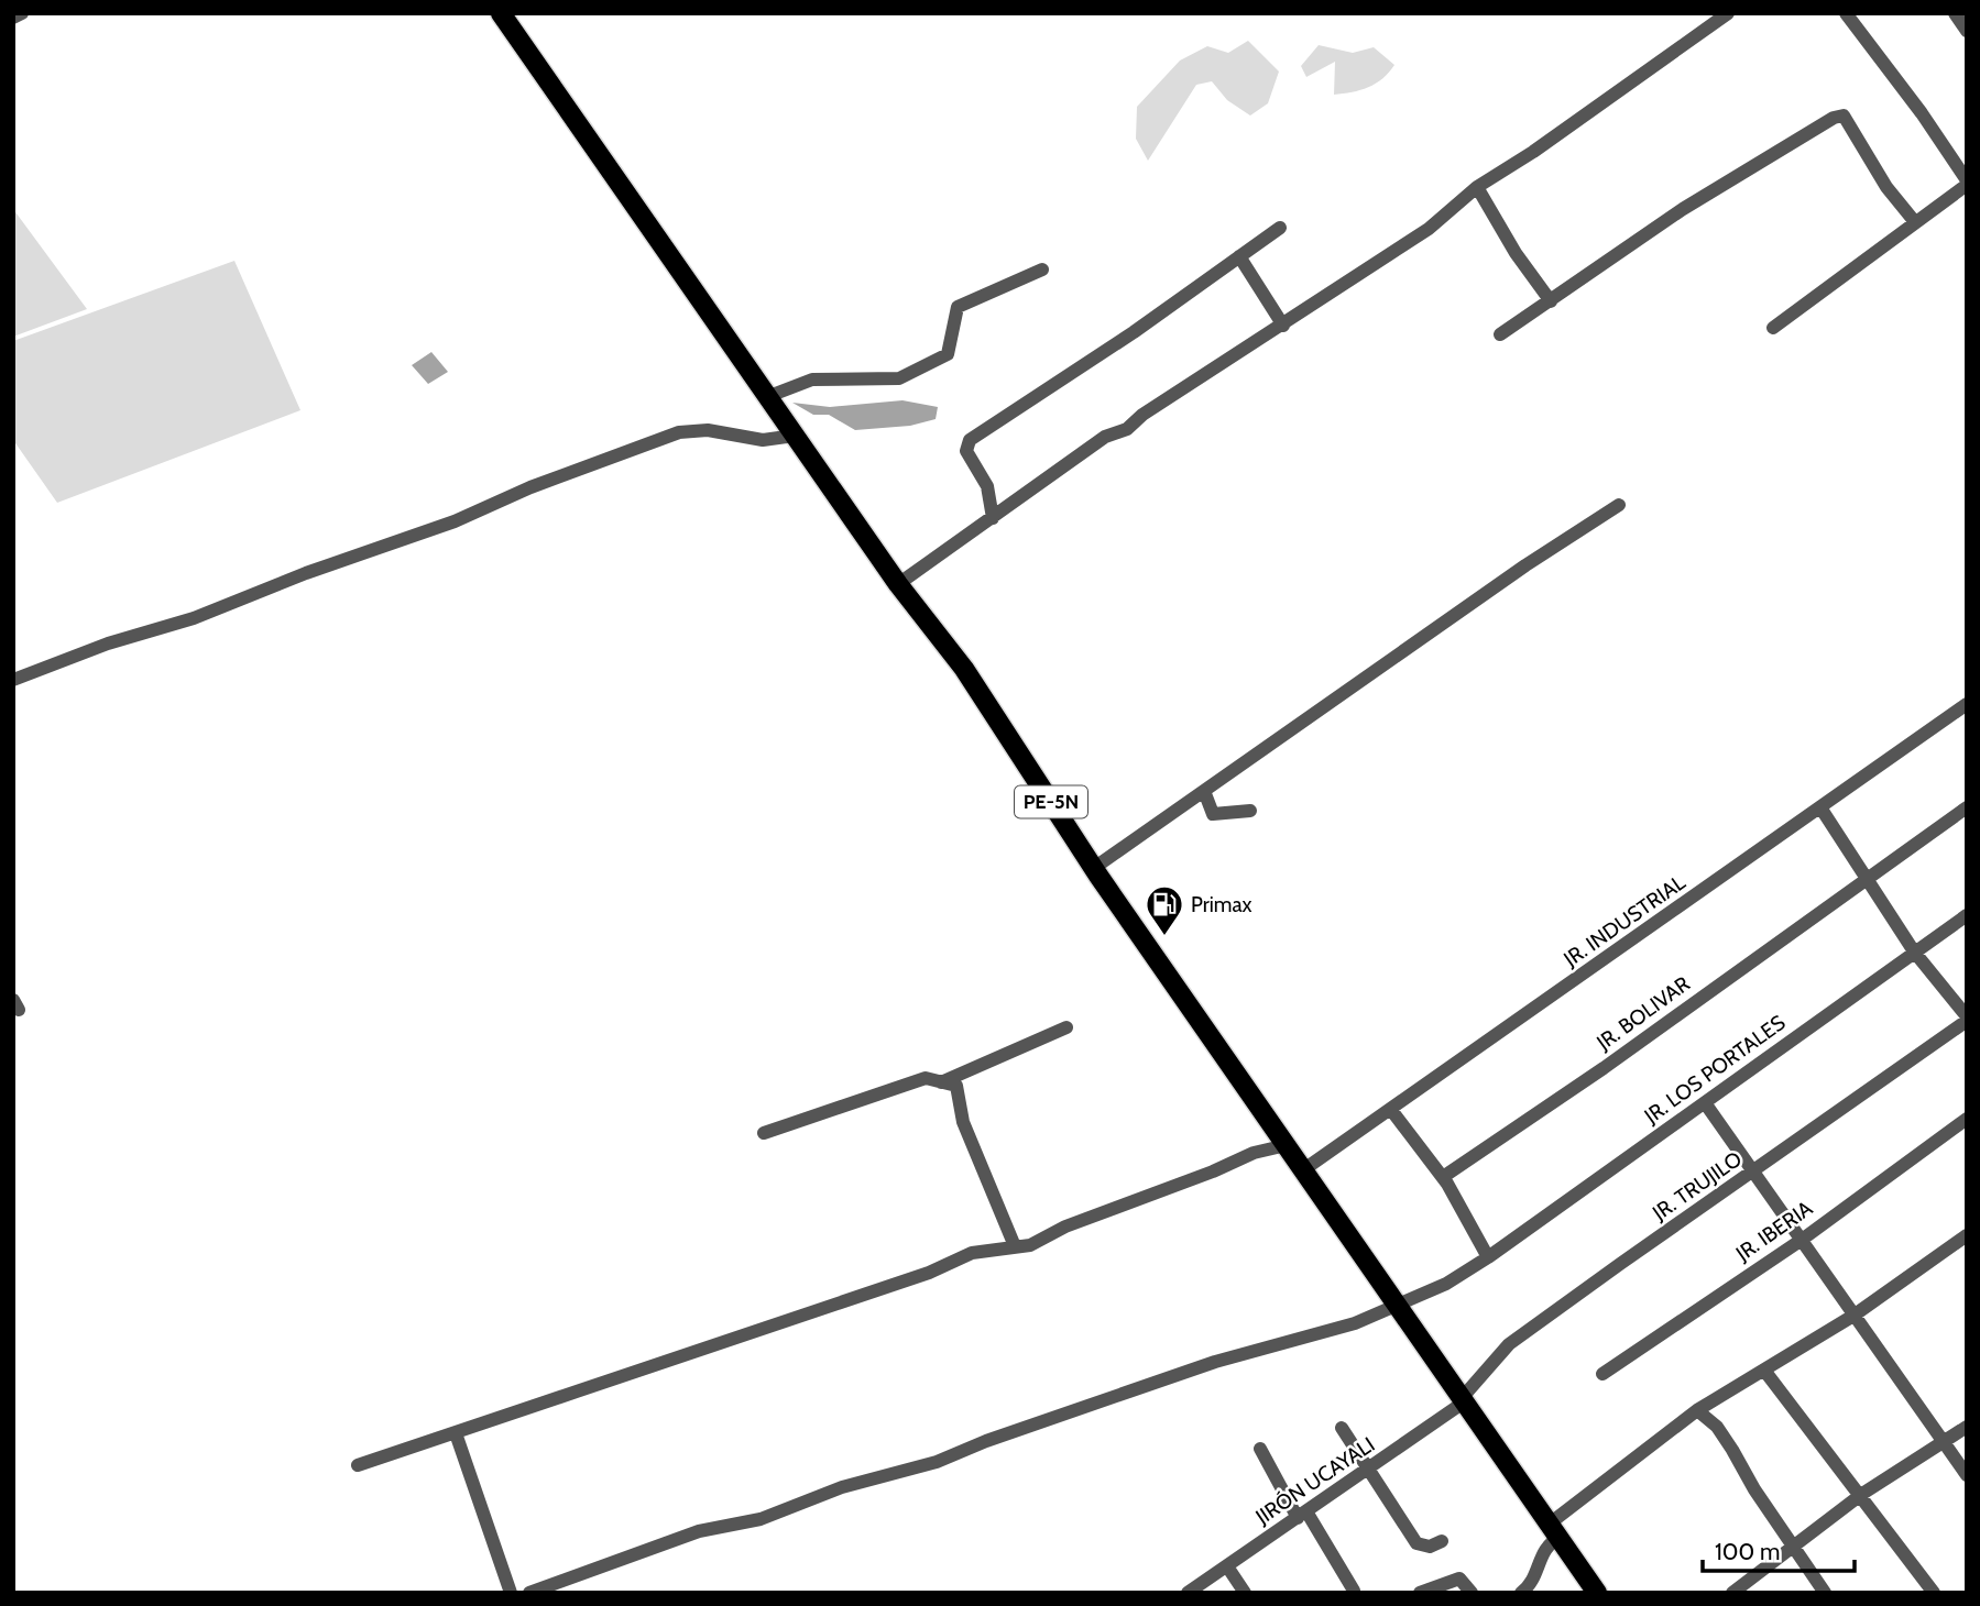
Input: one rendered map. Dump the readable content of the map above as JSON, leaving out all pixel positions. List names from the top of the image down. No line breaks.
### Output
{"streets":{"highway":["PE-5N"],"street":["JR. INDUSTRIAL","JR. BOLIVAR","JR. LOS PORTALES","JR. TRUJILO","JR. IBERIA","JIRÓN UCAYALI"]},"crossings":[["PE-5N","JR. INDUSTRIAL"],["PE-5N","JR. LOS PORTALES"],["PE-5N","JR. TRUJILO"],["PE-5N","JIRÓN UCAYALI"],["JR. TRUJILO","JIRÓN UCAYALI"]],"places":{"fuel station":["Primax"]},"scale_bar":"100 m"}
